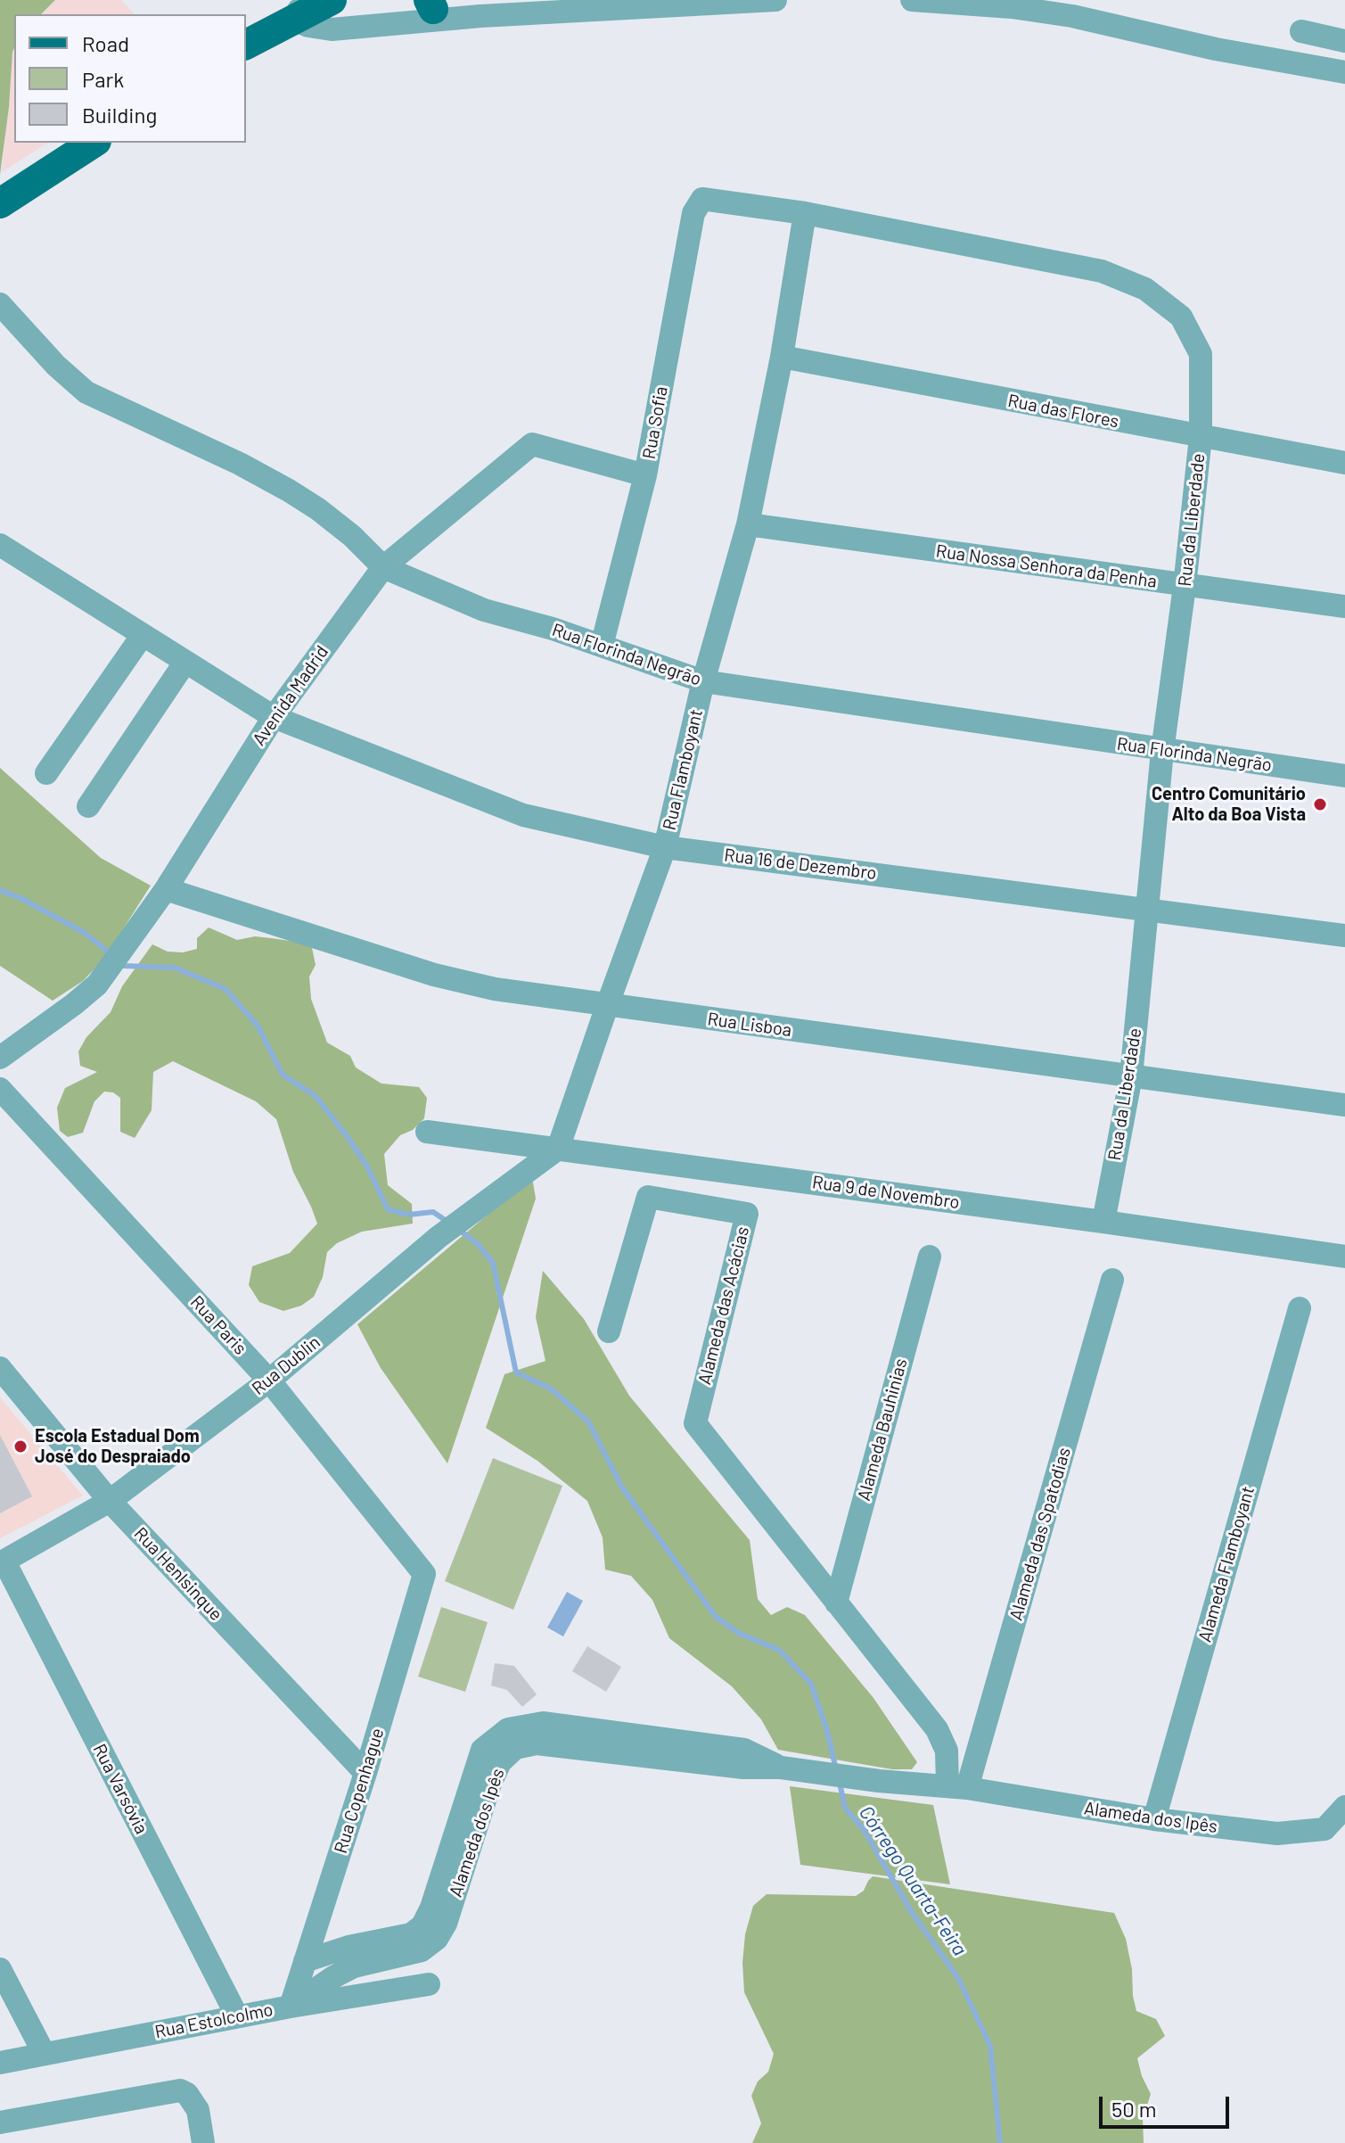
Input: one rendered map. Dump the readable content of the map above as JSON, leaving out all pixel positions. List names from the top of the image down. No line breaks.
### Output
{"streets":{"street":["Rua das Flores","Rua Sofia","Rua da Liberdade","Rua Nossa Senhora da Penha","Rua Florinda Negrão","Avenida Madrid","Rua Flamboyant","Rua 16 de Dezembro","Rua Lisboa","Rua 9 de Novembro","Alameda das Acácias","Rua Paris","Rua Dublin","Alameda Bauhinias","Alameda das Spatodias","Alameda Flamboyant","Rua Henlsinque","Rua Varsóvia","Rua Copenhague","Alameda dos Ipês","Rua Estolcolmo"]},"crossings":[["Rua das Flores","Rua da Liberdade"],["Rua das Flores","Rua Flamboyant"],["Rua Sofia","Rua da Liberdade"],["Rua Sofia","Rua Florinda Negrão"],["Rua Sofia","Avenida Madrid"],["Rua da Liberdade","Rua Nossa Senhora da Penha"],["Rua da Liberdade","Rua Florinda Negrão"],["Rua da Liberdade","Rua Flamboyant"],["Rua da Liberdade","Rua 16 de Dezembro"],["Rua da Liberdade","Rua Lisboa"],["Rua da Liberdade","Rua 9 de Novembro"],["Rua Nossa Senhora da Penha","Rua Flamboyant"],["Rua Florinda Negrão","Avenida Madrid"],["Rua Florinda Negrão","Rua Flamboyant"],["Avenida Madrid","Rua 16 de Dezembro"],["Avenida Madrid","Rua Lisboa"],["Rua Flamboyant","Rua 16 de Dezembro"],["Rua Flamboyant","Rua Lisboa"],["Rua Flamboyant","Rua 9 de Novembro"],["Rua Flamboyant","Rua Dublin"],["Rua 9 de Novembro","Rua Dublin"],["Alameda das Acácias","Alameda Bauhinias"],["Rua Paris","Rua Dublin"],["Rua Paris","Rua Copenhague"],["Rua Dublin","Rua Henlsinque"],["Rua Dublin","Rua Varsóvia"],["Alameda das Spatodias","Alameda dos Ipês"],["Alameda Flamboyant","Alameda dos Ipês"],["Rua Henlsinque","Rua Copenhague"],["Rua Varsóvia","Rua Estolcolmo"],["Rua Copenhague","Rua Estolcolmo"]],"water":["Córrego Quarta-Feira"],"places":["Centro Comunitário Alto da Boa Vista","Escola Estadual Dom José do Despraiado"],"legend":["Road","Park","Building"],"scale_bar":"50 m"}
